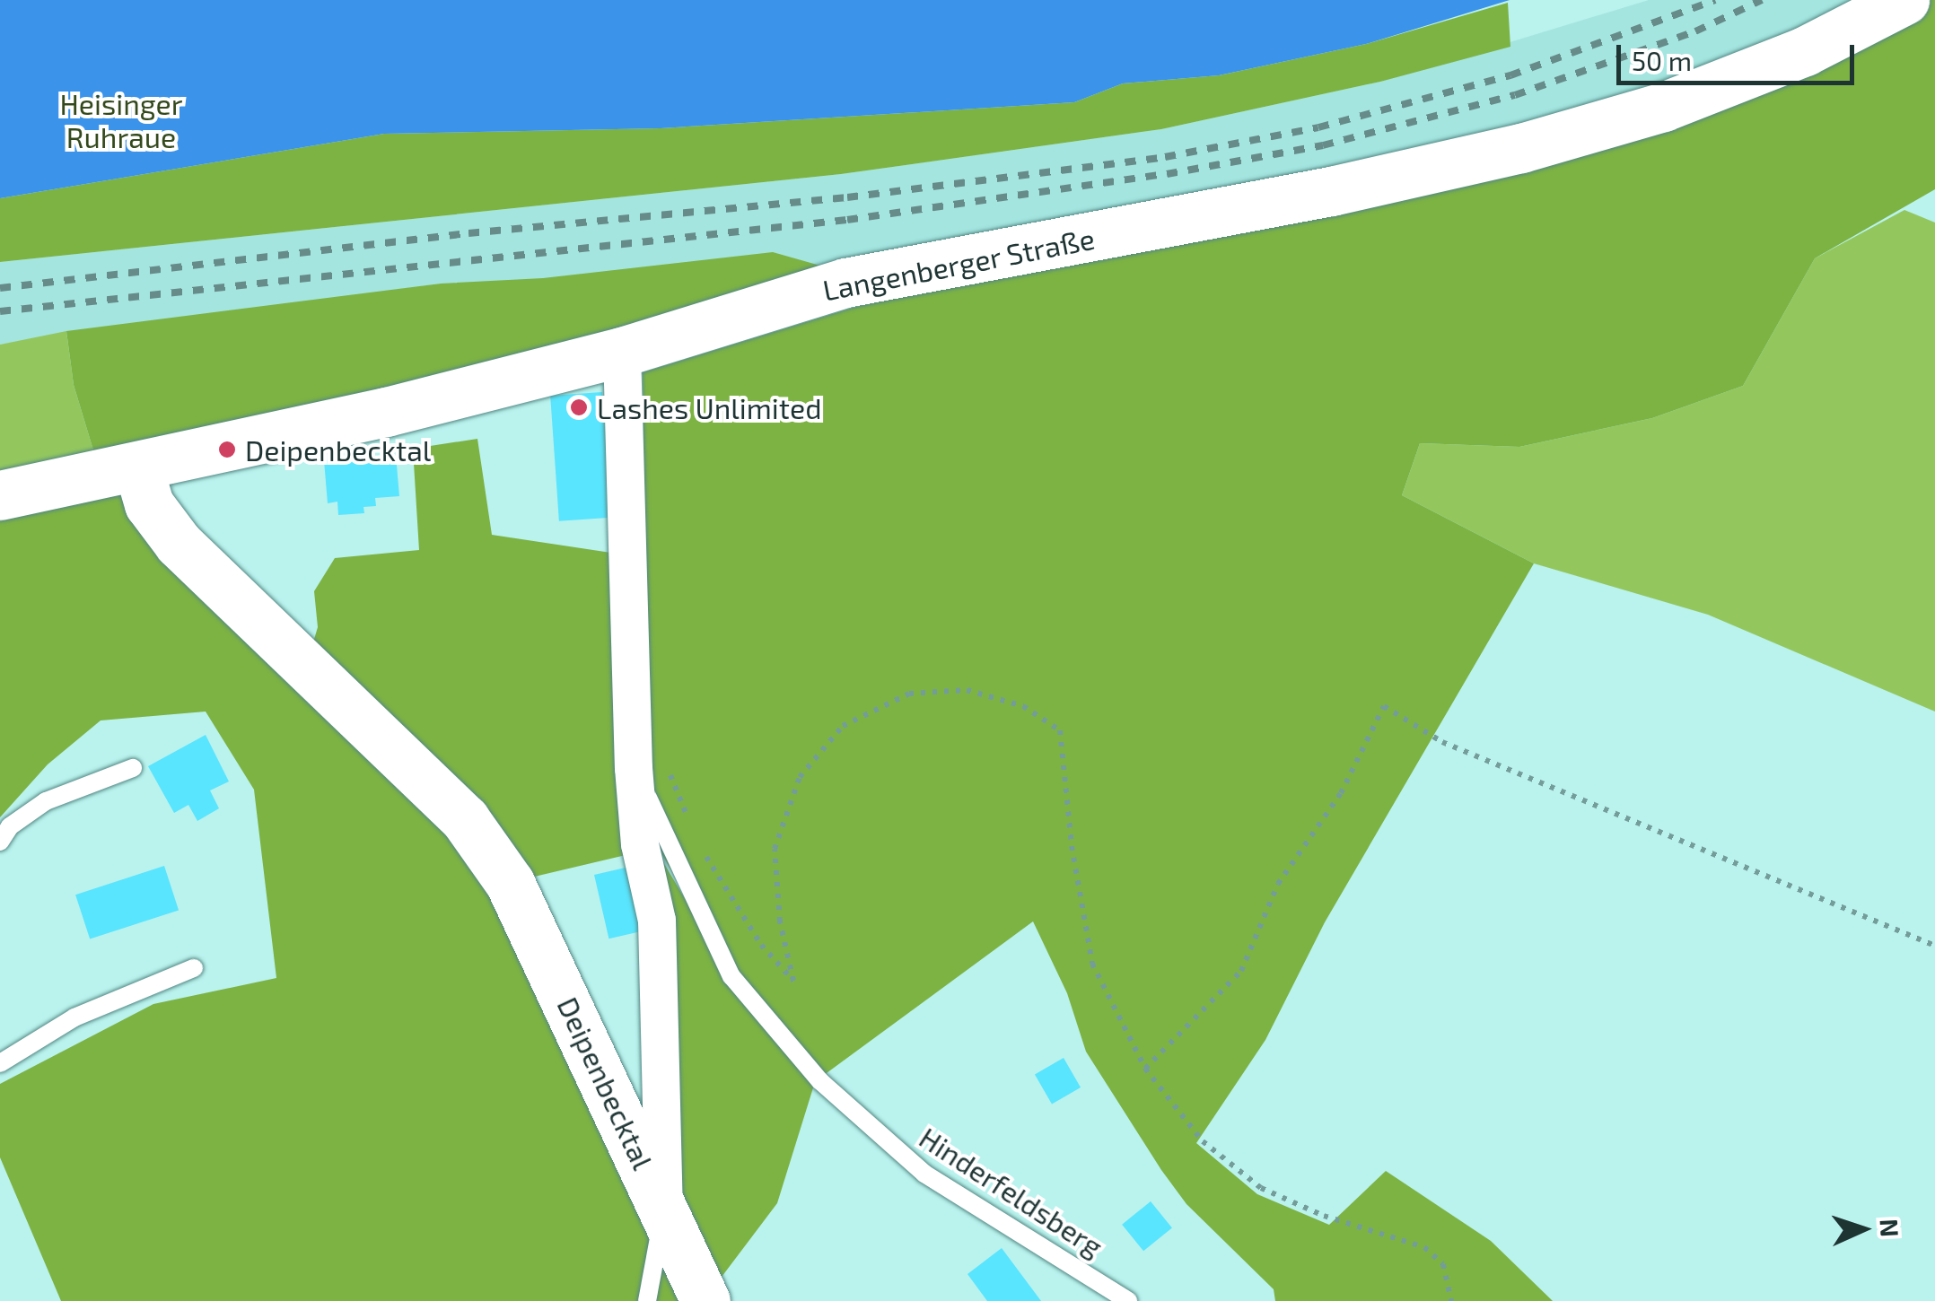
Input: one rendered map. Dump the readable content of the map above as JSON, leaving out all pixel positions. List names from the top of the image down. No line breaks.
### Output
{"streets":{"main road":["Langenberger Straße","Deipenbecktal"],"lane":["Hinderfeldsberg"]},"crossings":[["Langenberger Straße","Deipenbecktal"],["Deipenbecktal","Hinderfeldsberg"]],"parks":["Heisinger Ruhraue"],"places":["Lashes Unlimited","Deipenbecktal"],"scale_bar":"50 m","north":"right"}
